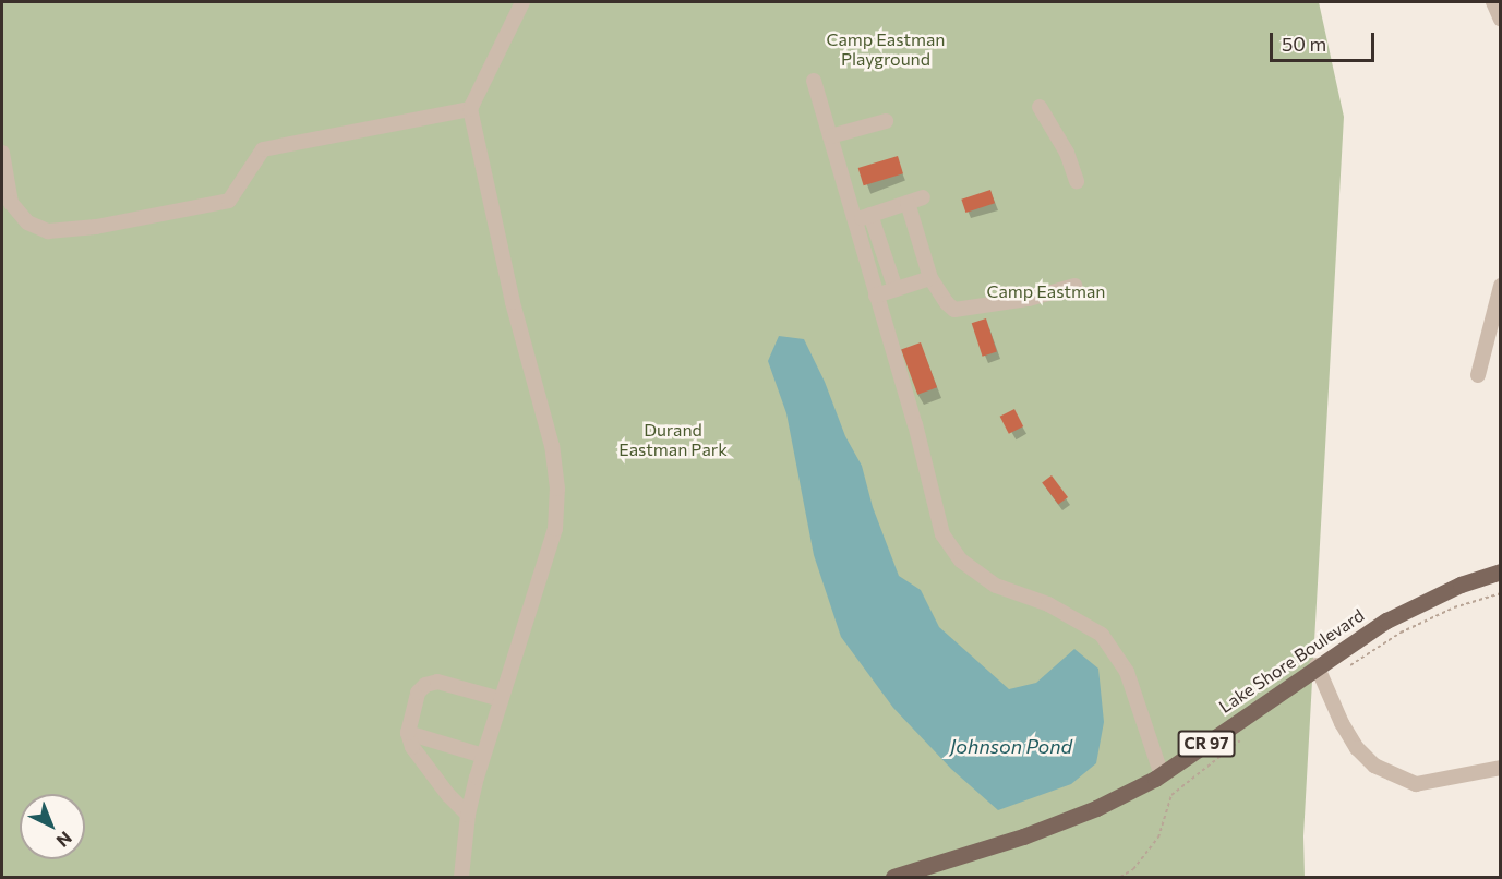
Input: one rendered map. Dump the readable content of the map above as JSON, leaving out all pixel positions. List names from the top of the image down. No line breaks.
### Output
{"streets":{"main road":["Lake Shore Boulevard","CR 97"]},"water":["Johnson Pond"],"parks":["Camp Eastman Playground","Camp Eastman","Durand Eastman Park"],"scale_bar":"50 m","north":"bottom right"}
